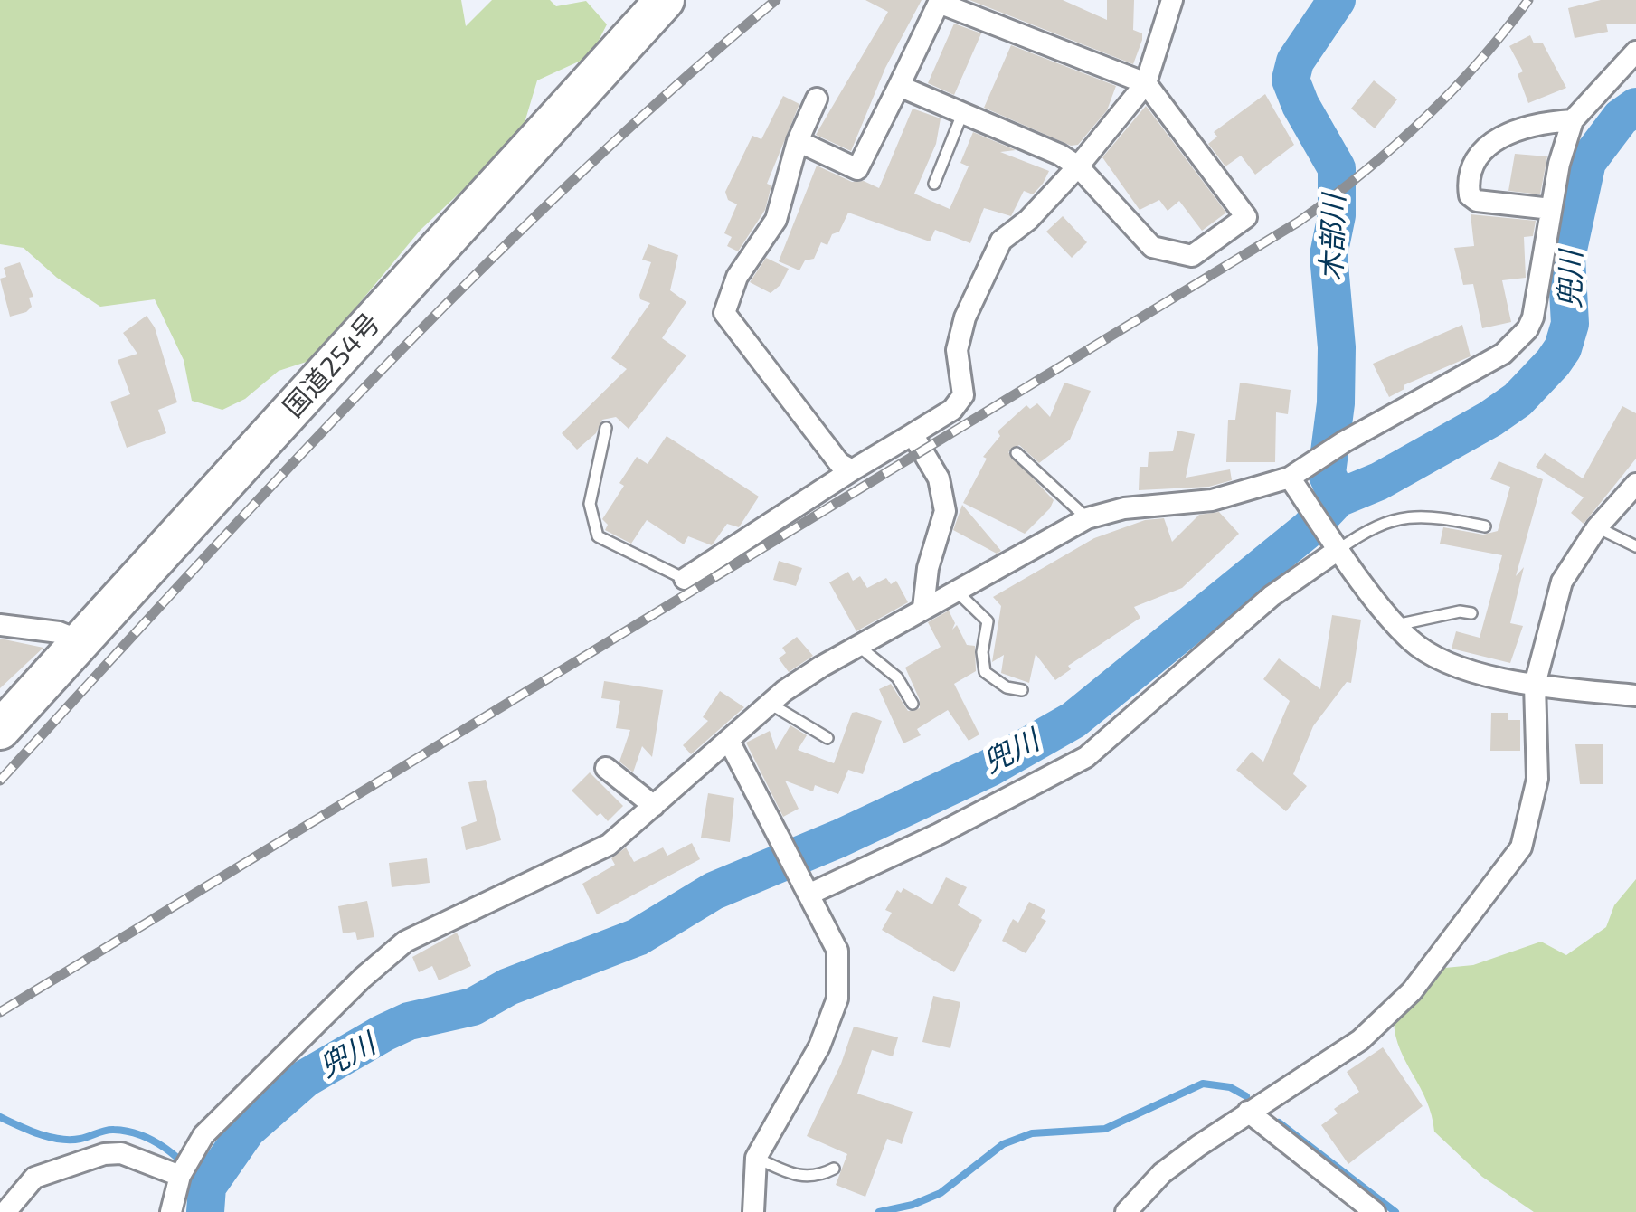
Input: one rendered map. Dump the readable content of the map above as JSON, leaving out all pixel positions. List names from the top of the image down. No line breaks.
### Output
{"streets":{"highway":["国道254号"]},"water":["木部川","兜川"]}
